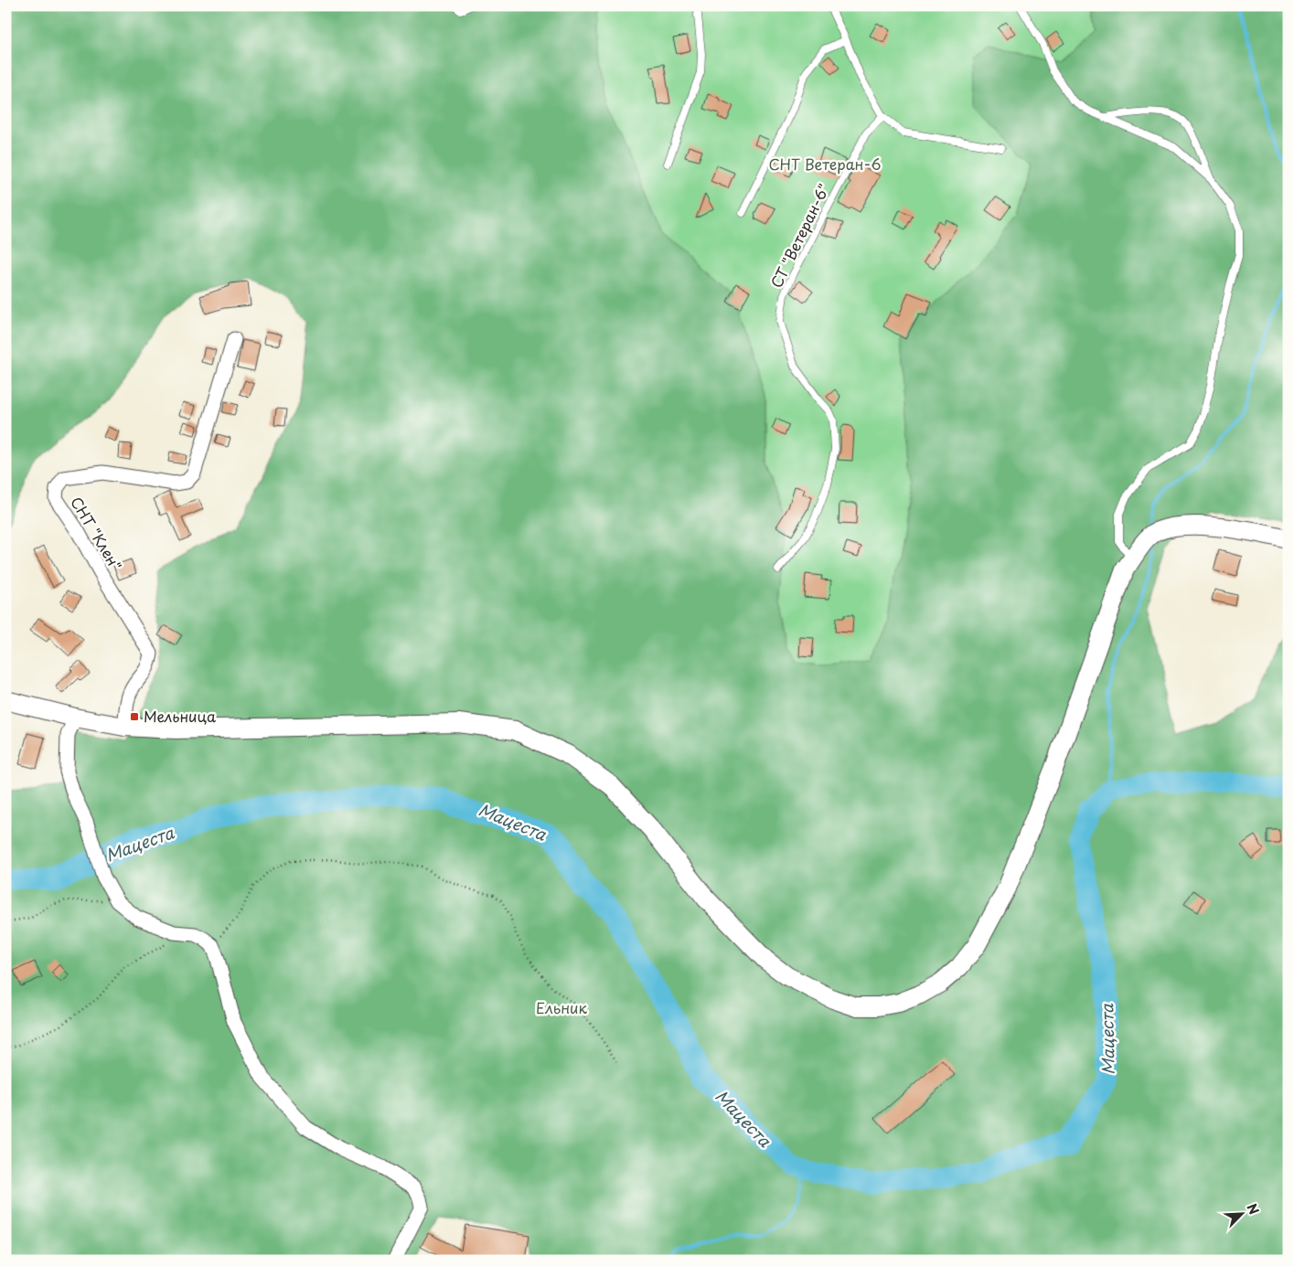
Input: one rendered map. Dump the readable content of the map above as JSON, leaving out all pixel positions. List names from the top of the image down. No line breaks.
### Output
{"streets":{"street":["СНТ \"Клен\""],"lane":["СТ \"Ветеран-6\""]},"water":["Мацеста"],"parks":["СНТ Ветеран-6","Ельник"],"places":{"transit":["Мельница"]},"north":"top right"}
